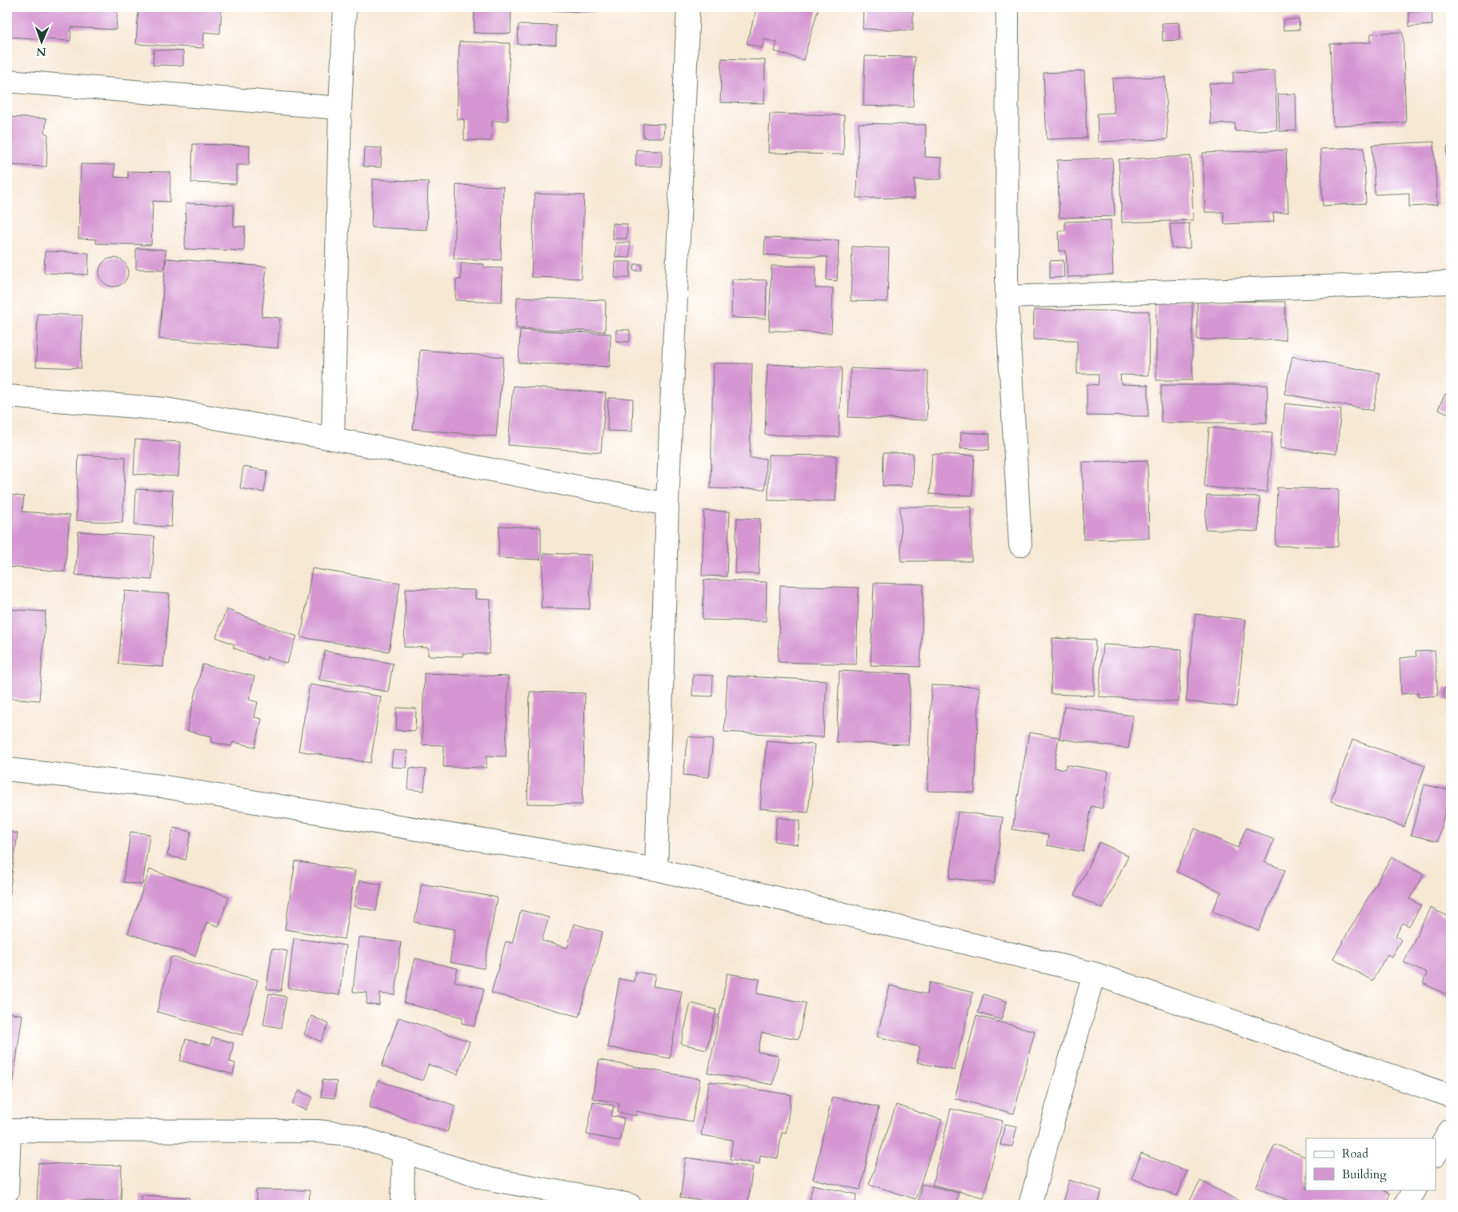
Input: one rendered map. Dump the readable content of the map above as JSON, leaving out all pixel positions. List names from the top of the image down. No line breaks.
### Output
{"legend":["Road","Building"],"north":"bottom"}
